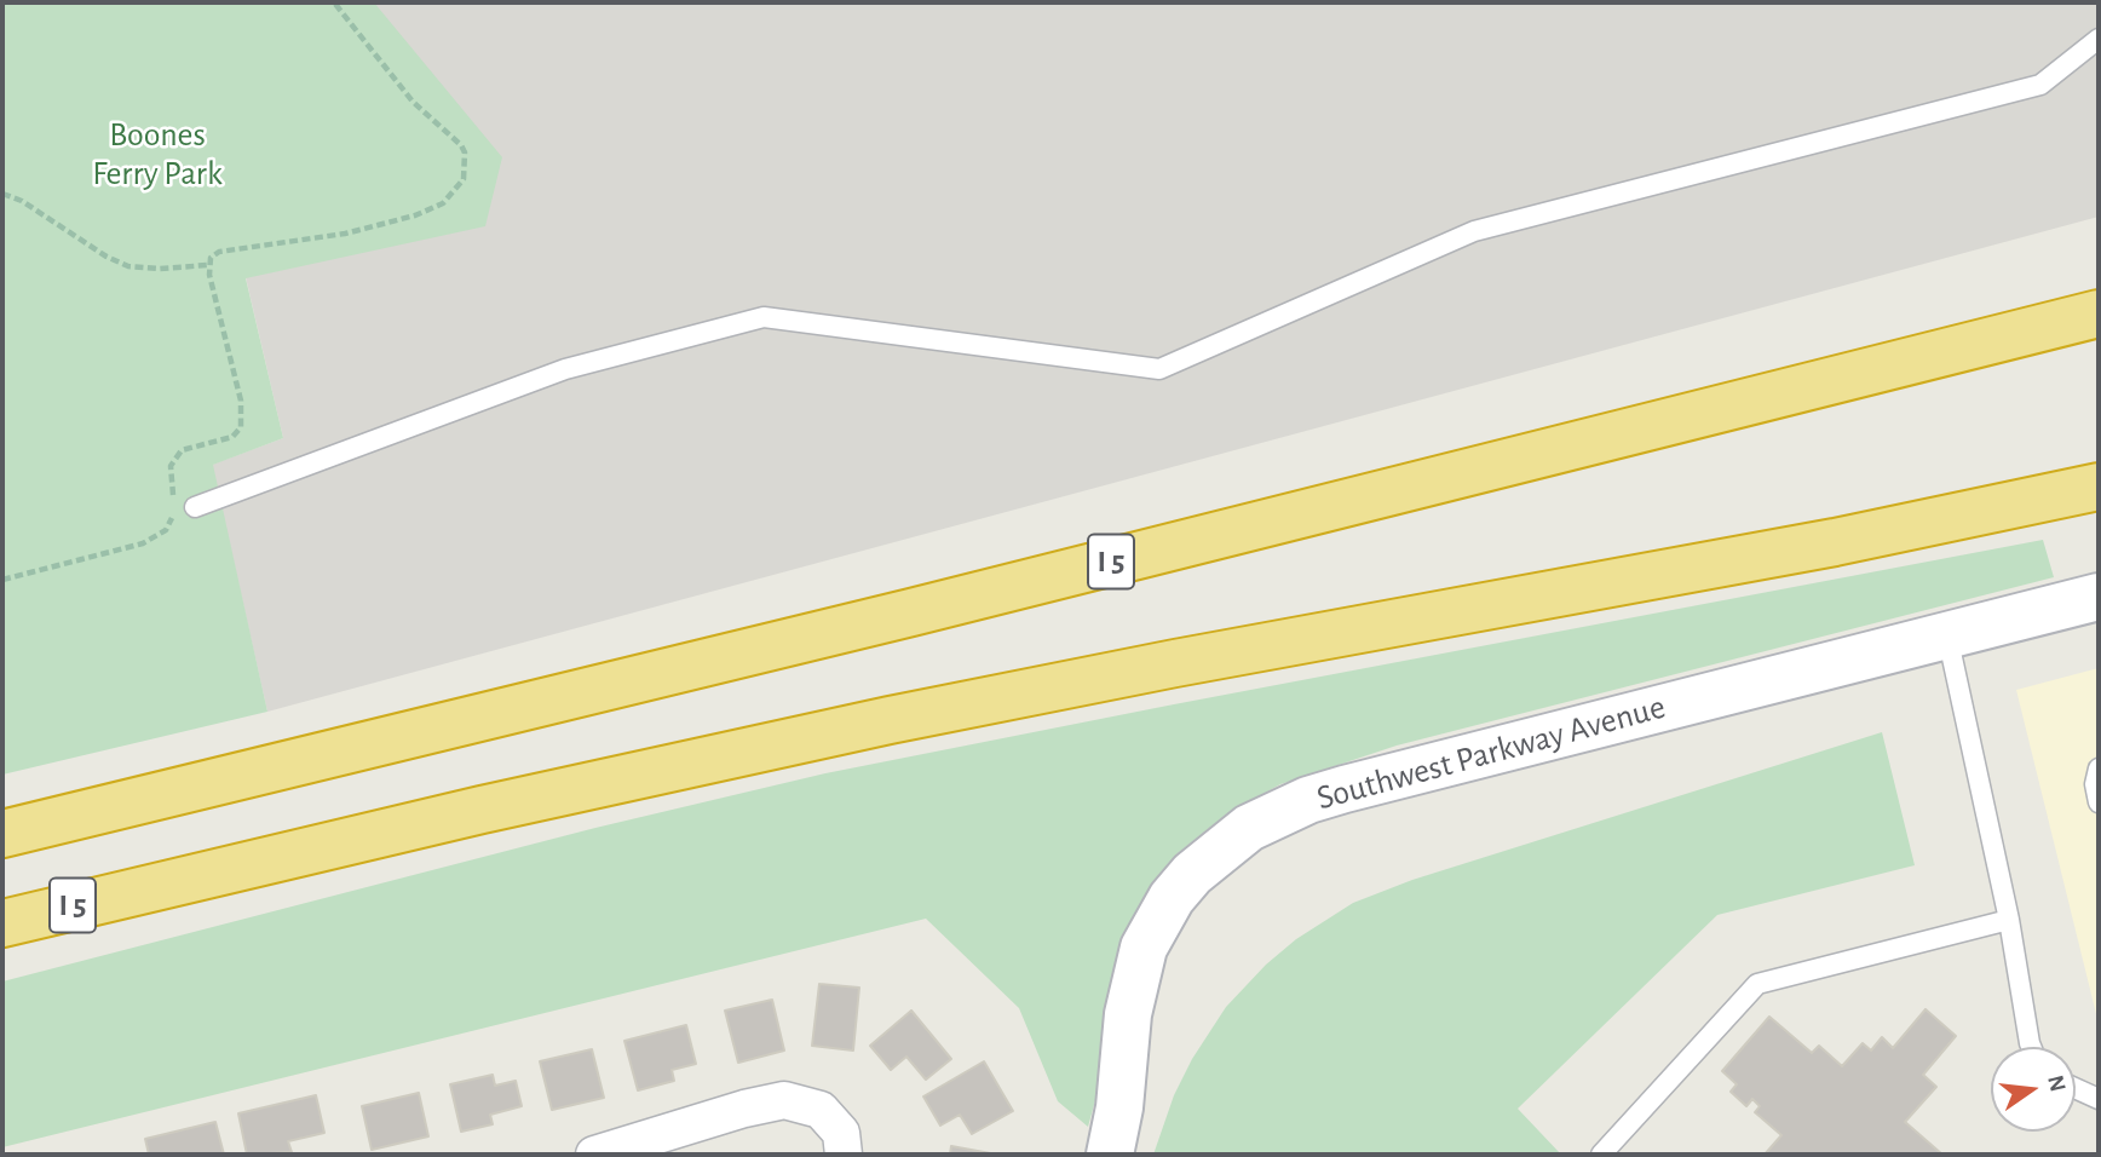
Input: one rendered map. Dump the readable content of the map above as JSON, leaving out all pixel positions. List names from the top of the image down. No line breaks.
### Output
{"streets":{"highway":["I 5"],"street":["Southwest Parkway Avenue"]},"parks":["Boones Ferry Park"],"north":"right"}
